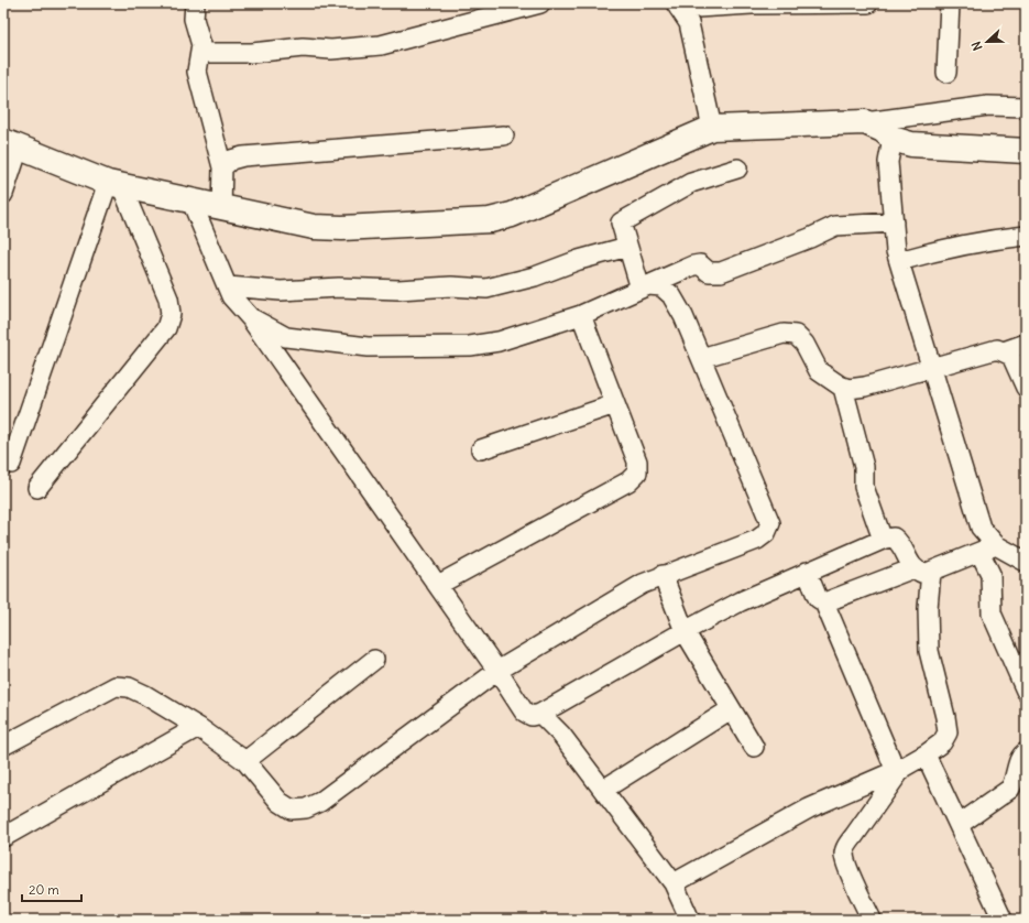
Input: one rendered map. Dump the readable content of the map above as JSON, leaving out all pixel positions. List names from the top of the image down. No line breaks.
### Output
{"scale_bar":"20 m","north":"left"}
